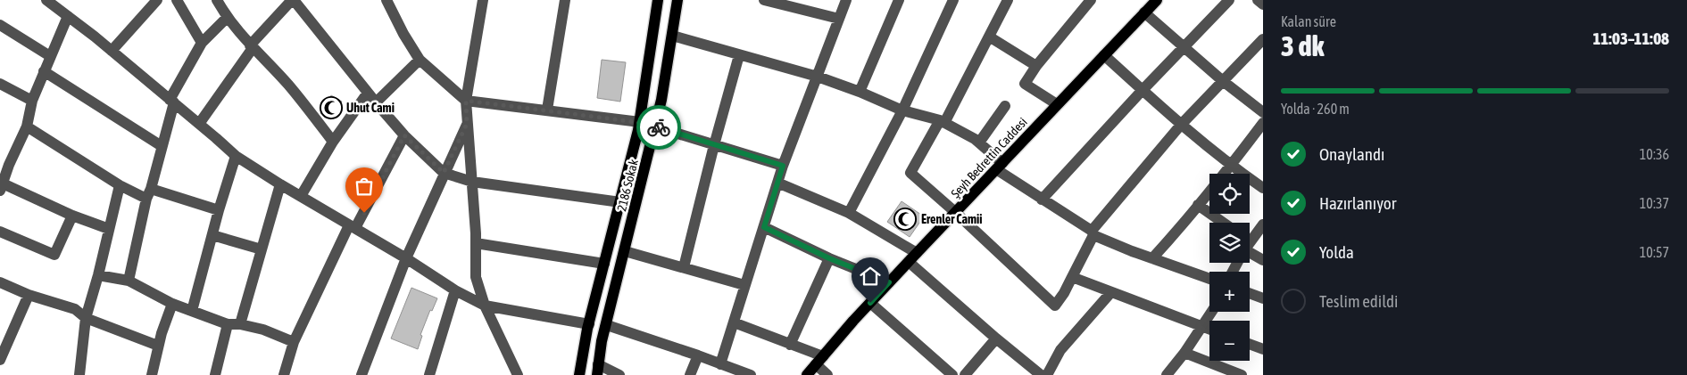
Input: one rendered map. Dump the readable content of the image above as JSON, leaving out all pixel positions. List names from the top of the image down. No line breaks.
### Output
{"streets":{"main road":["Şeyh Bedrettin Caddesi","2186 Sokak"]},"places":{"mosque":["Uhut Cami","Erenler Camii"]},"page":{"heading":["3 dk","Kalan süre","11:03–11:08"],"bar":"Yolda · 260 m","list":[["Onaylandı","10:36"],["Hazırlanıyor","10:37"],["Yolda","10:57"],"Teslim edildi"],"map_buttons":["+","−"]}}
